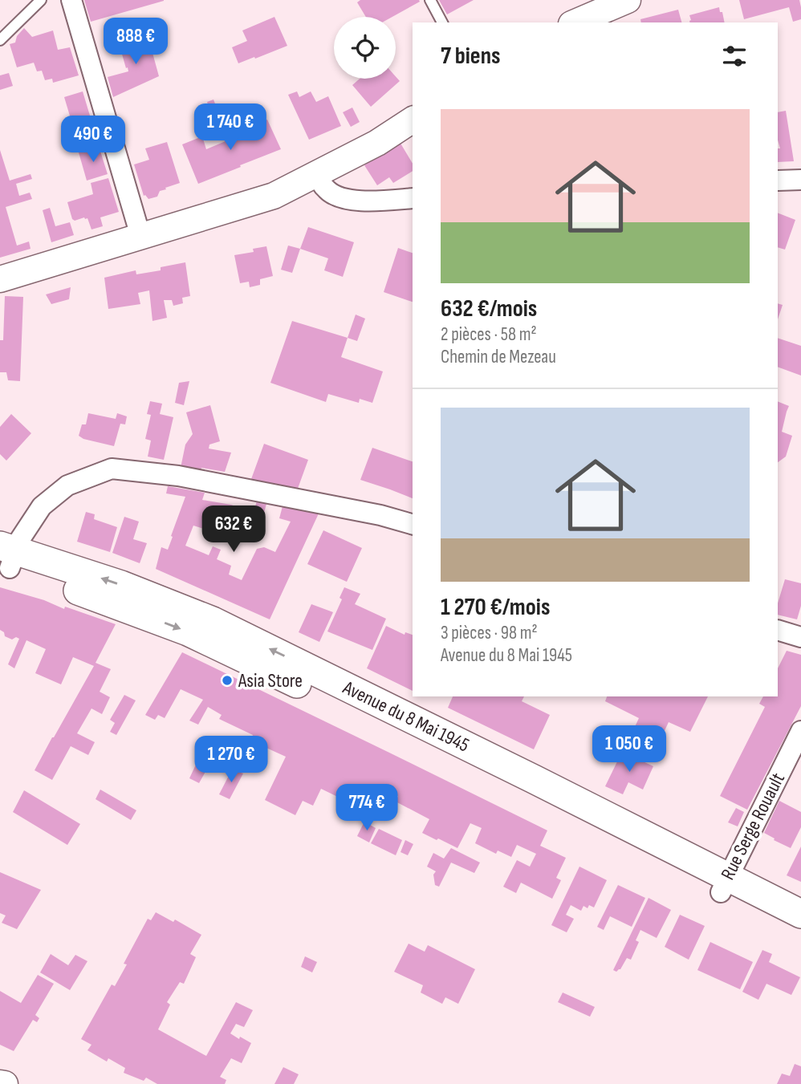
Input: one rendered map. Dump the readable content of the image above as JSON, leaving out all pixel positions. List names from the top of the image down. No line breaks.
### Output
{"streets":{"main road":["Avenue du 8 Mai 1945"],"street":["Rue Serge Rouault"]},"crossings":[["Avenue du 8 Mai 1945","Rue Serge Rouault"]],"places":["Asia Store"],"page":{"price":["888 €","1 740 €","490 €","632 €","1 050 €","1 270 €","774 €"],"heading":"7 biens","list":[{"name":"632 €/mois","note":"2 pièces · 58 m² · Chemin de Mezeau"},{"name":"1 270 €/mois","note":"3 pièces · 98 m² · Avenue du 8 Mai 1945"}]}}
